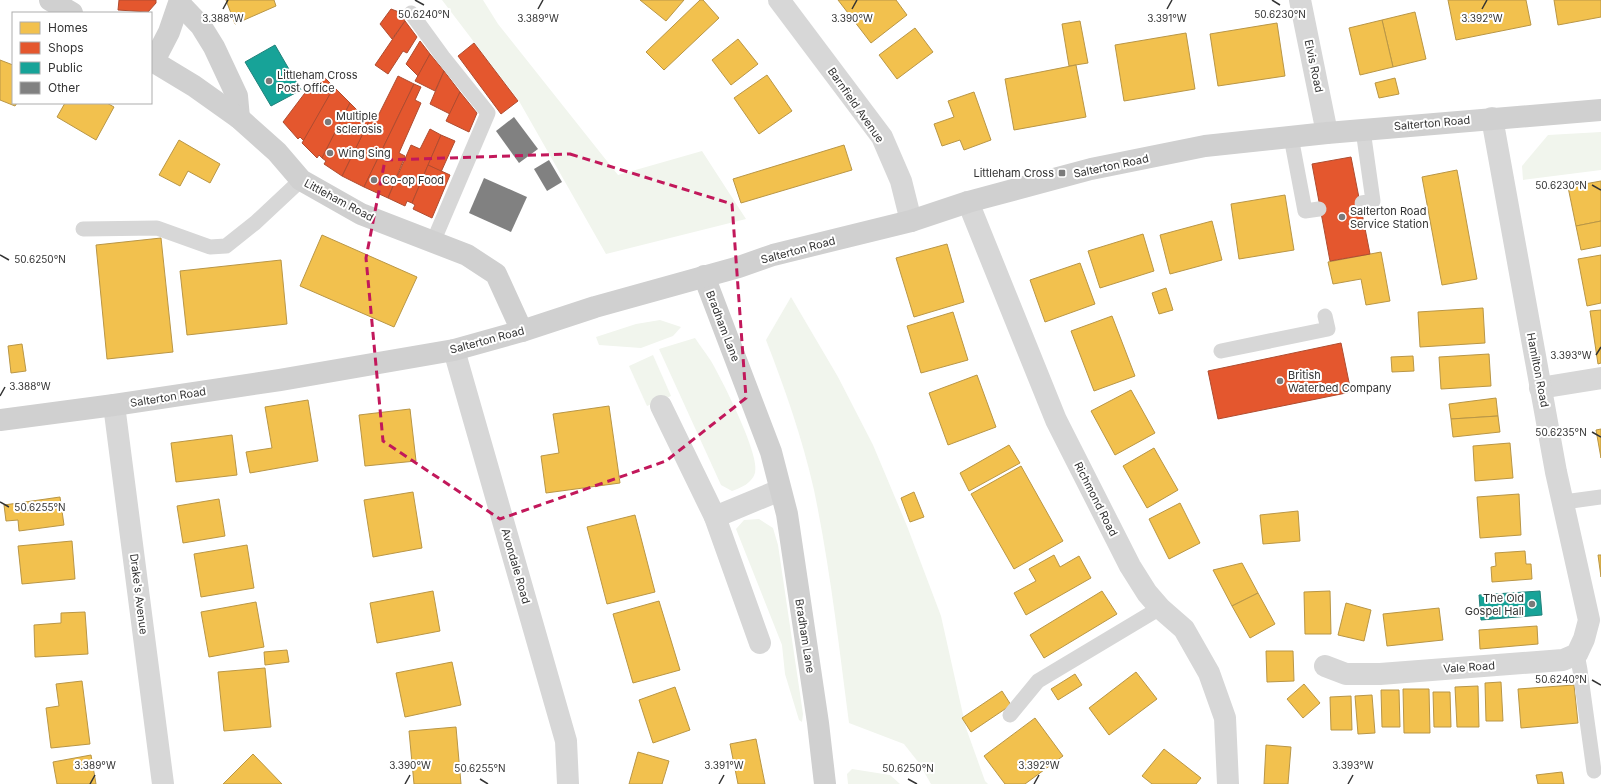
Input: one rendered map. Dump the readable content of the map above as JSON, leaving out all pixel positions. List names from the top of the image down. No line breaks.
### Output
{"streets":{"main road":["Salterton Road","Littleham Road","Bradham Lane"],"street":["Elvis Road","Barnfield Avenue","Hamilton Road","Richmond Road","Avondale Road","Drake's Avenue","Vale Road"]},"crossings":[["Elvis Road","Salterton Road"],["Barnfield Avenue","Salterton Road"],["Salterton Road","Littleham Road"],["Salterton Road","Bradham Lane"],["Salterton Road","Hamilton Road"],["Salterton Road","Richmond Road"],["Salterton Road","Avondale Road"],["Salterton Road","Drake's Avenue"]],"places":{"other":["Littleham Cross Post Office","Multiple sclerosis","Wing Sing","Co-op Food","Salterton Road Service Station","British Waterbed Company","The Old Gospel Hall"],"transit":["Littleham Cross"]},"legend":["Homes","Shops","Public","Other"],"coordinates":["50.6240°N","50.6230°N","3.388°W","3.389°W","3.390°W","3.391°W","3.392°W","50.6250°N","3.393°W","50.6235°N","50.6255°N"]}
